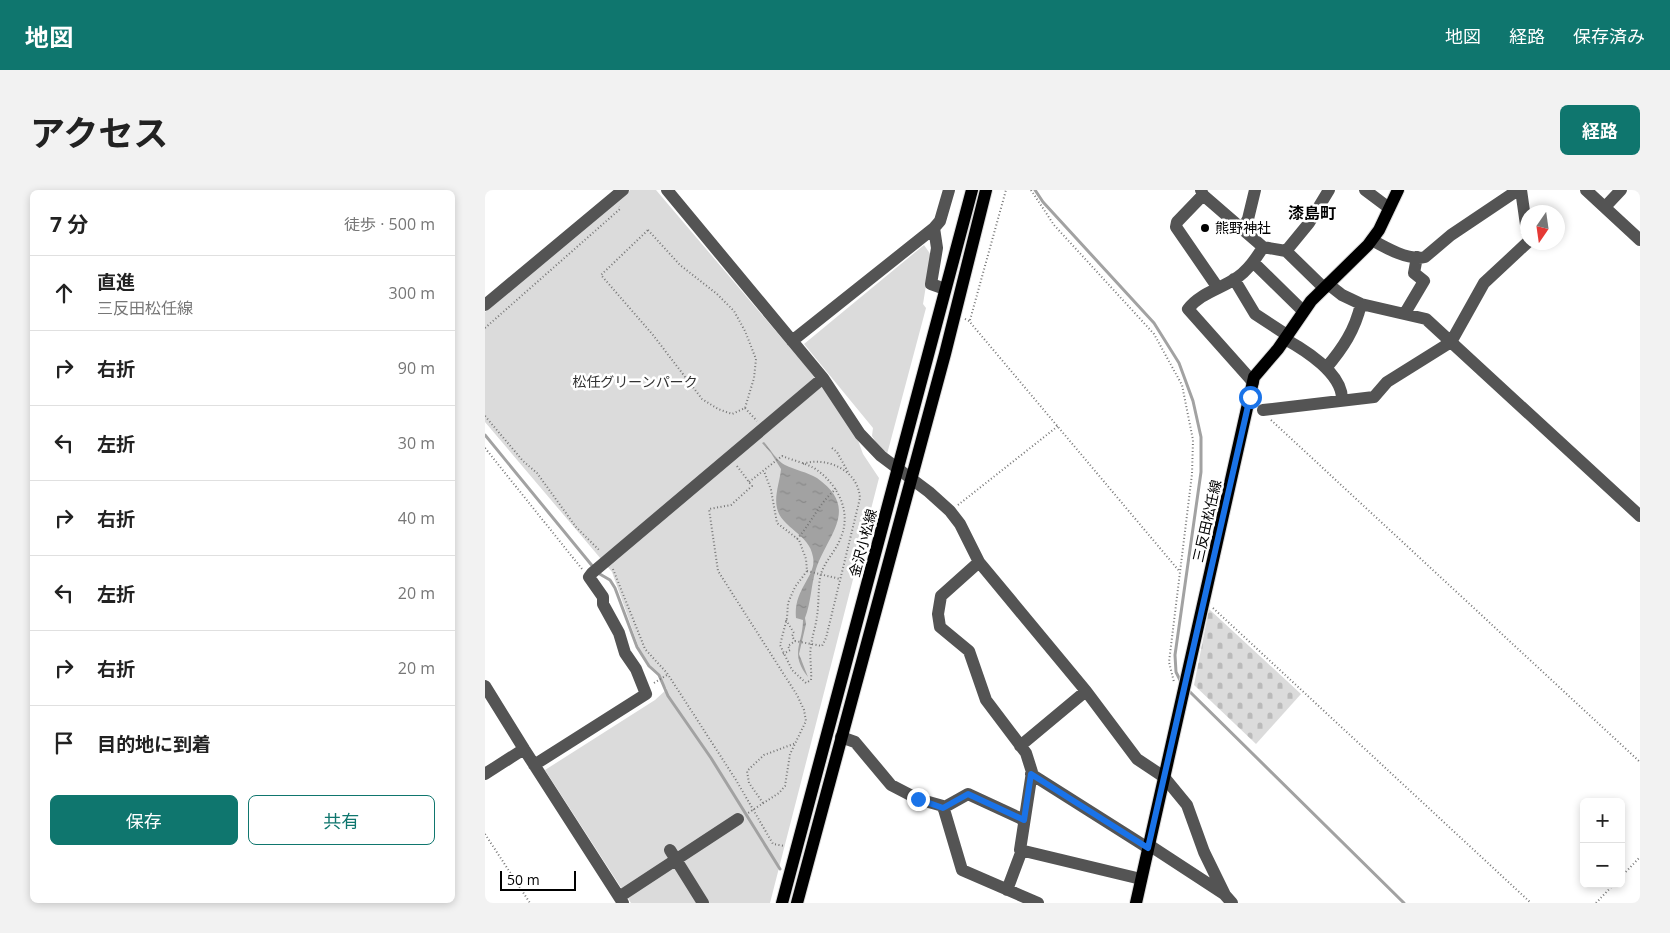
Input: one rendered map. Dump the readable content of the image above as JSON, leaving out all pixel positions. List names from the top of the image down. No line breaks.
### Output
{"streets":{"main road":["三反田松任線","金沢小松線"]},"districts":["漆島町"],"parks":["松任グリーンパーク"],"places":["熊野神社"],"scale_bar":"50 m","north":"bottom","page":{"header":"地図","nav":["地図","経路","保存済み"],"title":"アクセス","buttons":["経路",["保存","共有"]],"heading":["7 分","徒歩 · 500 m"],"list":[["直進","三反田松任線","300 m"],["右折","90 m"],["左折","30 m"],["右折","40 m"],["左折","20 m"],["右折","20 m"],"目的地に到着"],"map_buttons":["+","−"],"scale":"50 m"}}
